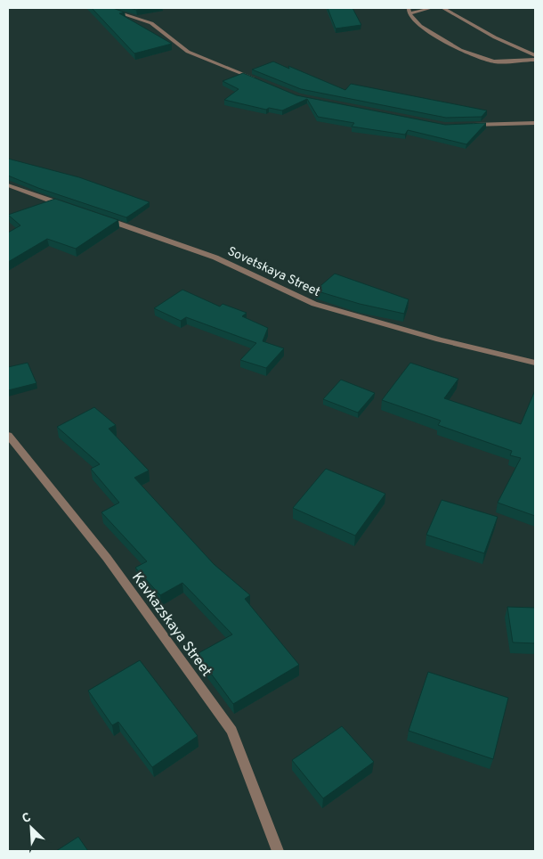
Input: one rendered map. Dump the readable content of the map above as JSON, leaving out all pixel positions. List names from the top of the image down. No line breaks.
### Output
{"streets":{"street":["Sovetskaya Street","Kavkazskaya Street"]},"north":"top left"}
